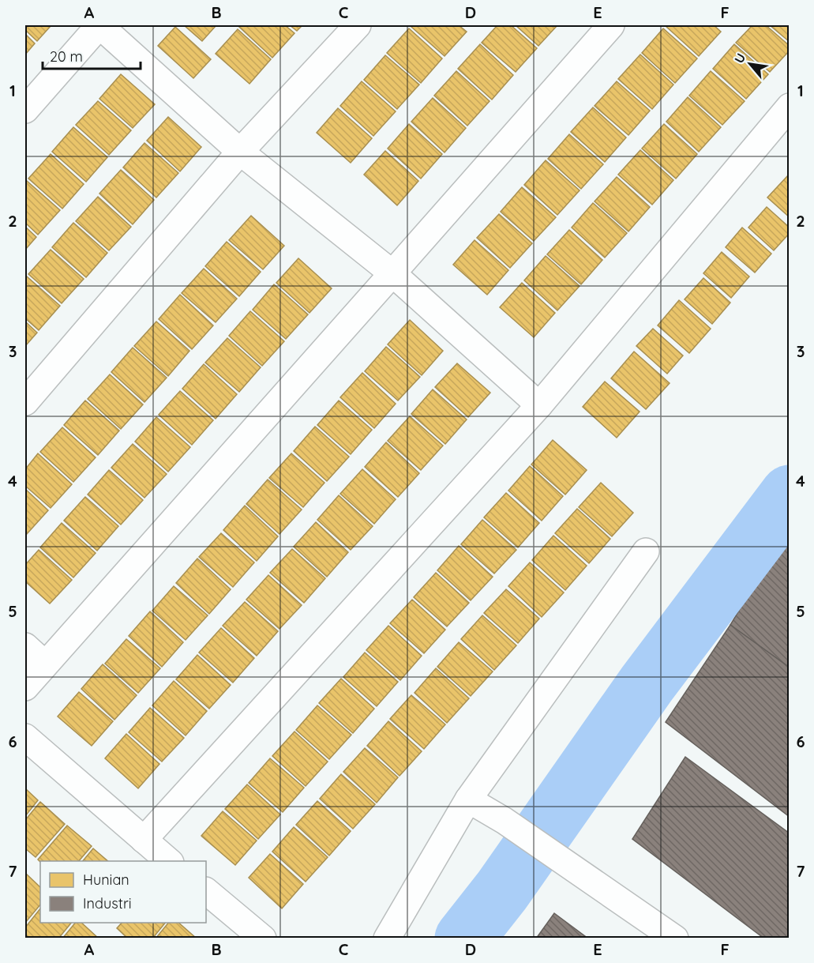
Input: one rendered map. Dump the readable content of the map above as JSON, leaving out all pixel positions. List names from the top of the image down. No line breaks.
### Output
{"legend":["Hunian","Industri"],"scale_bar":"20 m","north":"top left","grid":{"columns":["A","B","C","D","E","F"],"rows":["1","2","3","4","5","6","7"]}}
